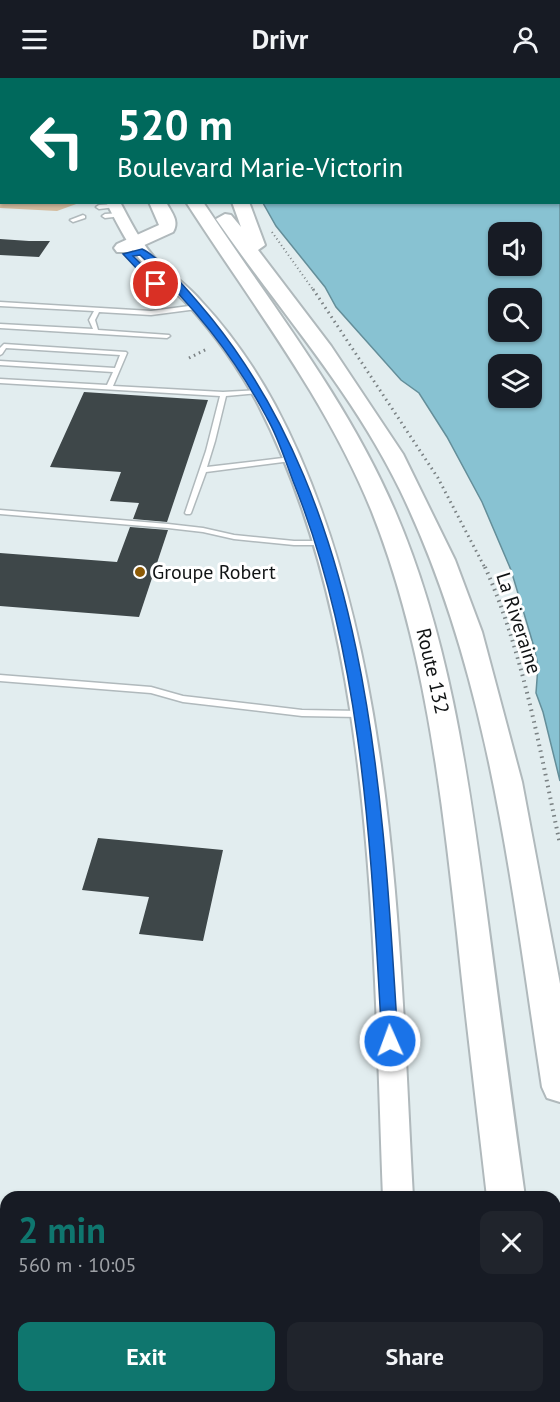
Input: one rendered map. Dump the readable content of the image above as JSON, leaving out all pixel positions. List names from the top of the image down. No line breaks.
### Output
{"streets":{"highway":["Route 132"],"path":["La Riveraine"]},"places":["Groupe Robert"],"page":{"header":"Drivr","turn":["520 m","Boulevard Marie-Victorin"],"heading":["2 min","560 m · 10:05"],"buttons":["Exit","Share"]}}
